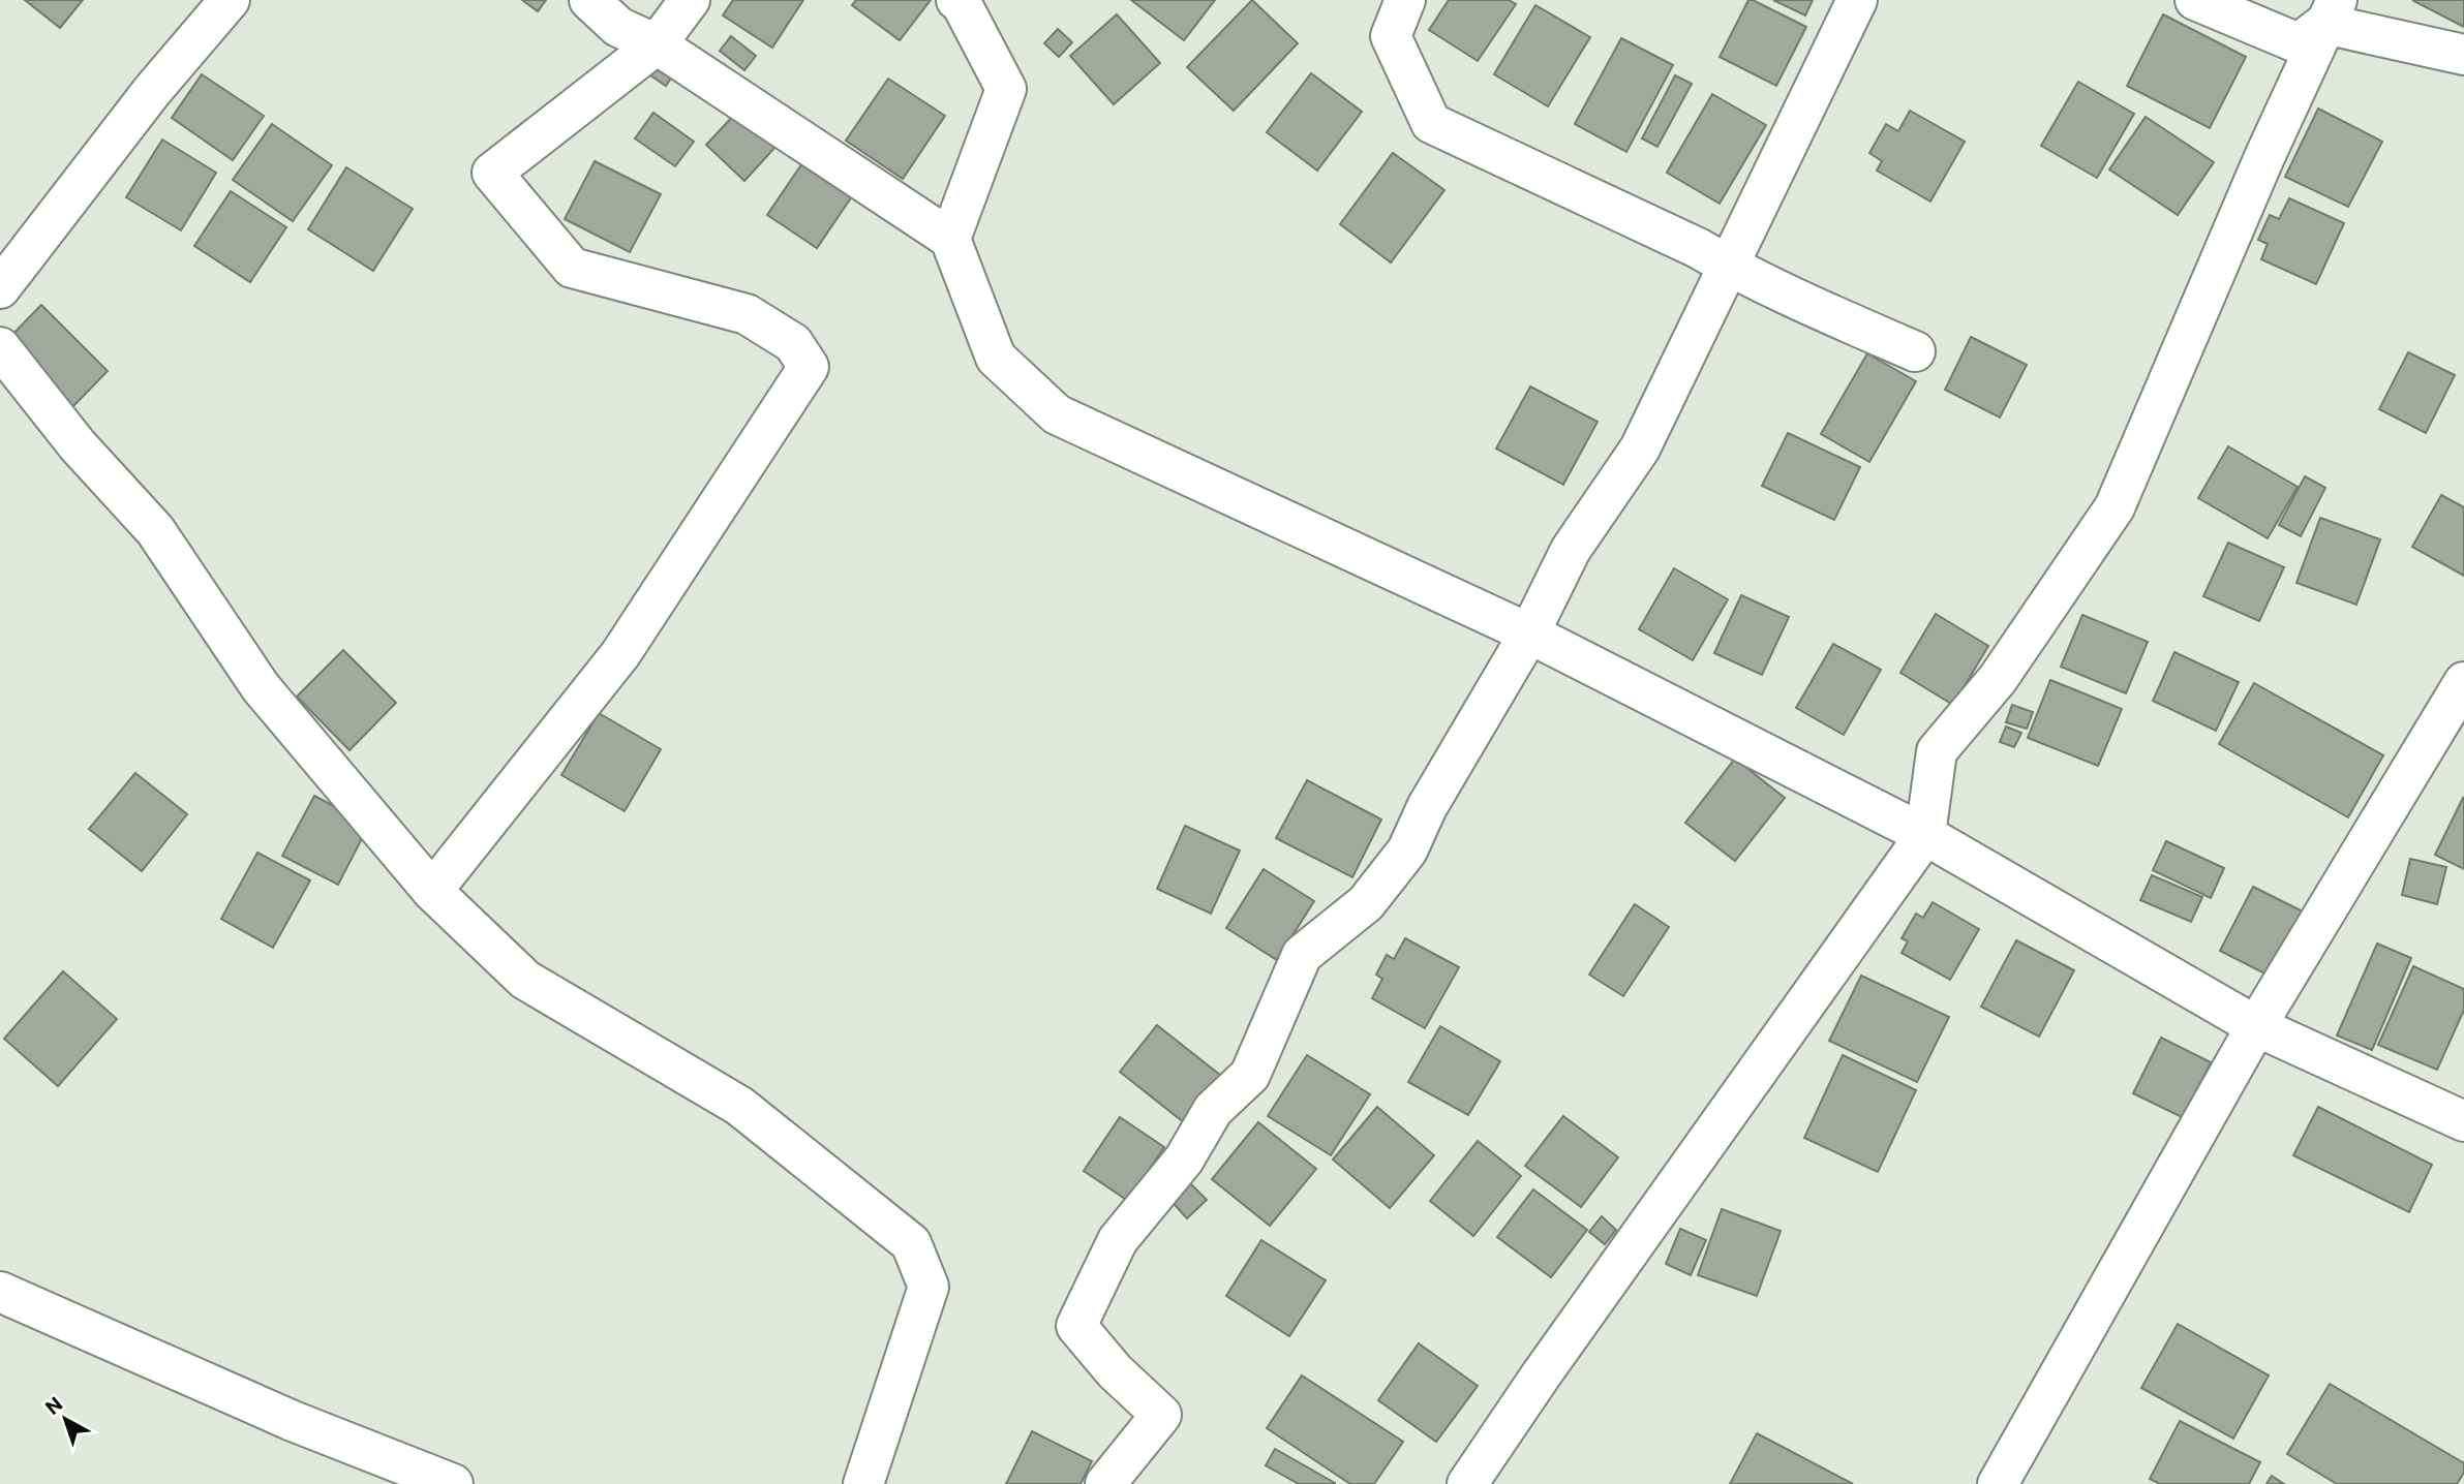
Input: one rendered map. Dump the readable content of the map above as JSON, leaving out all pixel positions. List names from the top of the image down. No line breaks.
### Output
{"north":"top left"}
